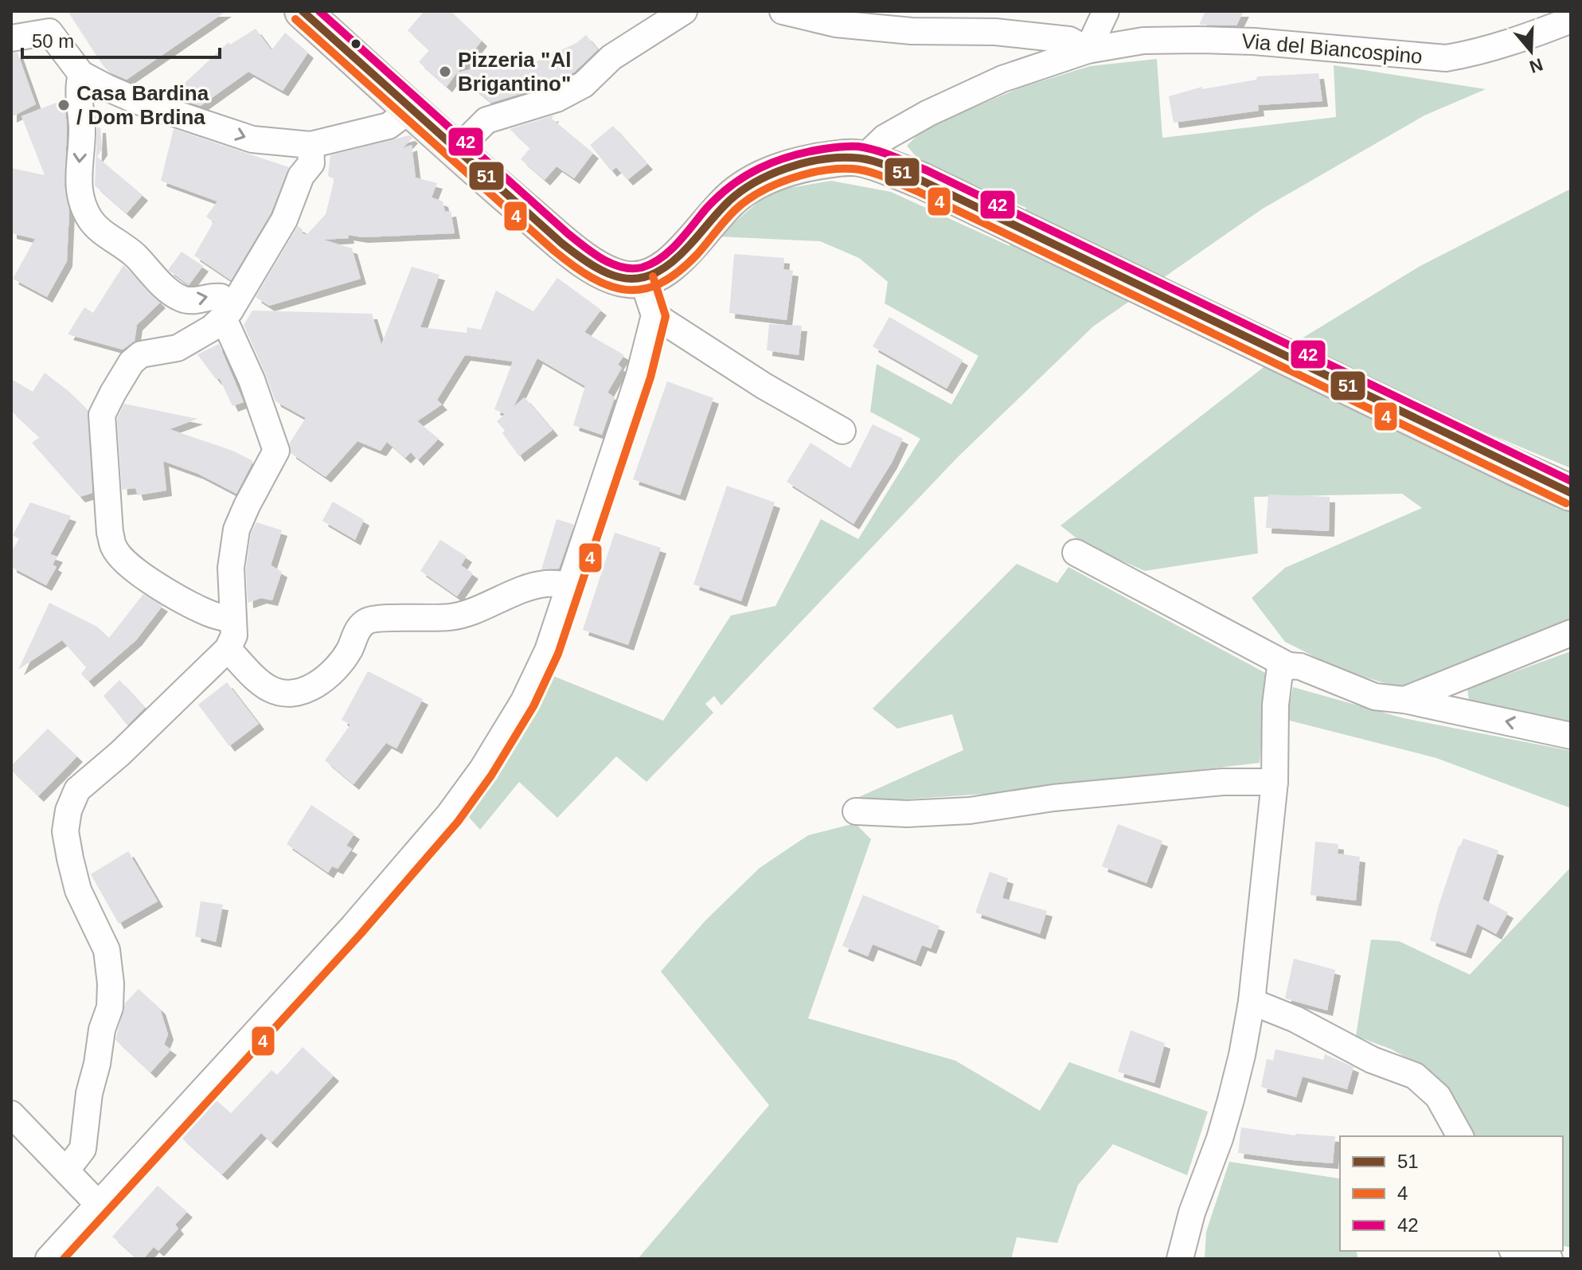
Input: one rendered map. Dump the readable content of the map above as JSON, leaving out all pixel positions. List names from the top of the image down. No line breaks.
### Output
{"streets":{"street":["Via del Biancospino"]},"places":["Pizzeria \"Al Brigantino\"","Casa Bardina / Dom Brdina"],"lines":["transit line 51","transit line 42","transit line 4"],"legend":["51","4","42"],"scale_bar":"50 m","north":"bottom"}
